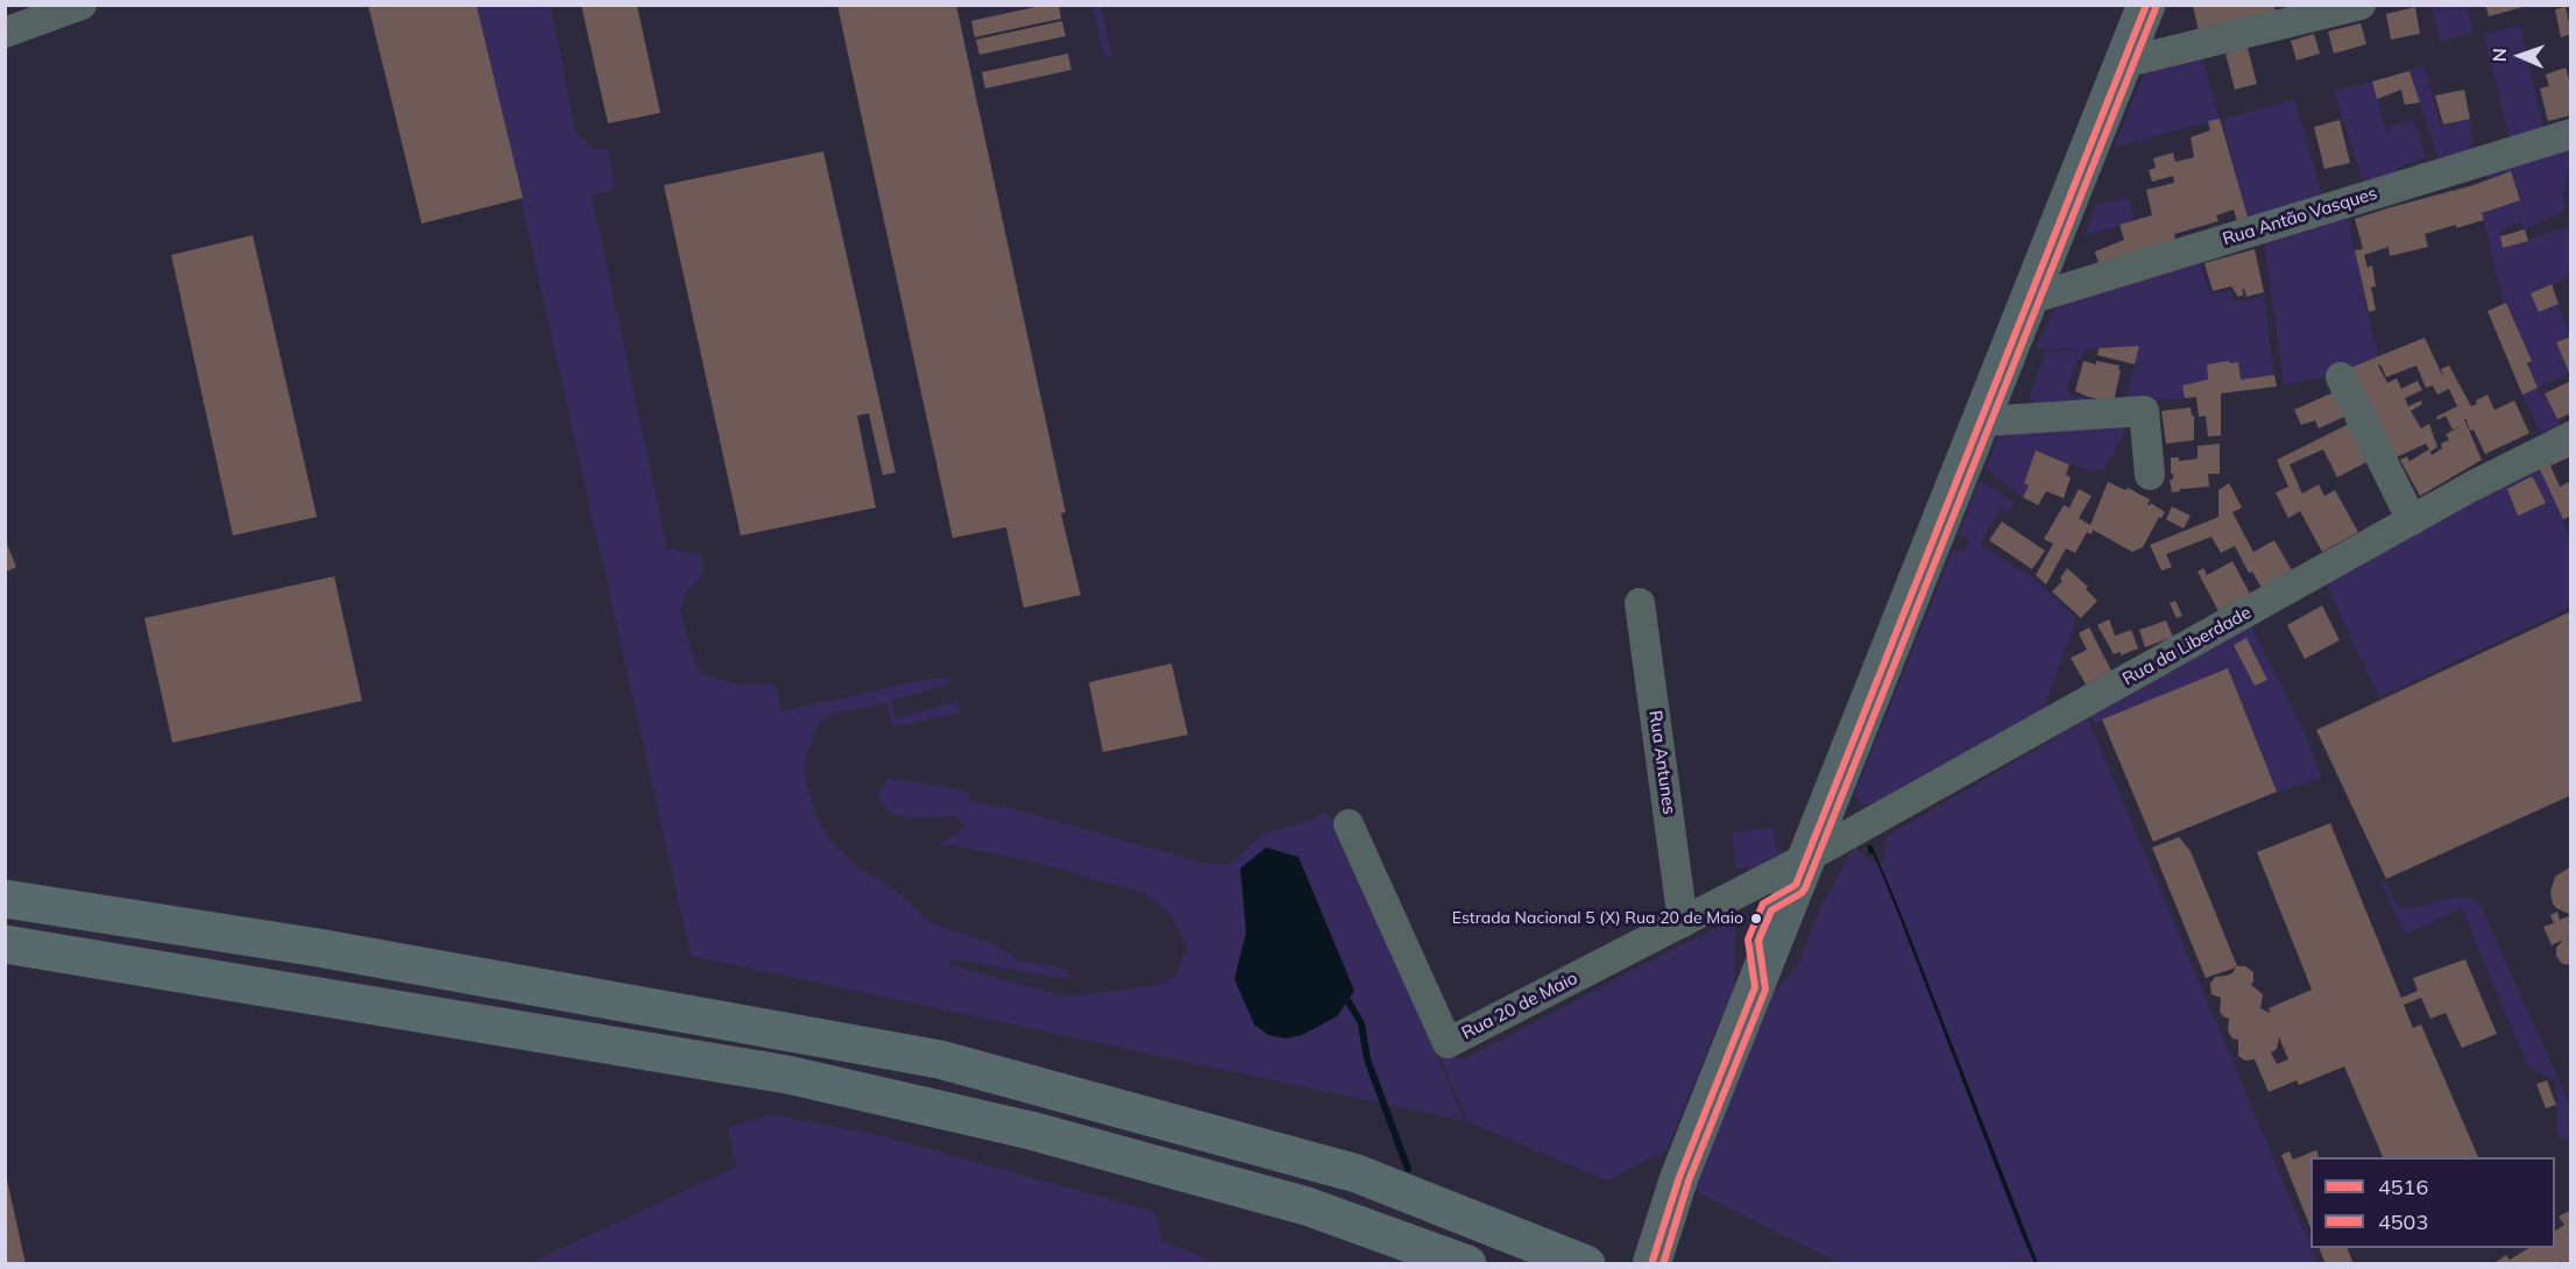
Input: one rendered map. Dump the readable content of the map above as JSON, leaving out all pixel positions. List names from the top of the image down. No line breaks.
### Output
{"streets":{"street":["Rua Antão Vasques","Rua da Liberdade","Rua Antunes","Rua 20 de Maio"]},"crossings":[["Rua da Liberdade","Rua 20 de Maio"],["Rua Antunes","Rua 20 de Maio"]],"places":["Estrada Nacional 5 (X) Rua 20 de Maio"],"lines":["transit line 4516","transit line 4503"],"legend":["4516","4503"],"north":"left"}
